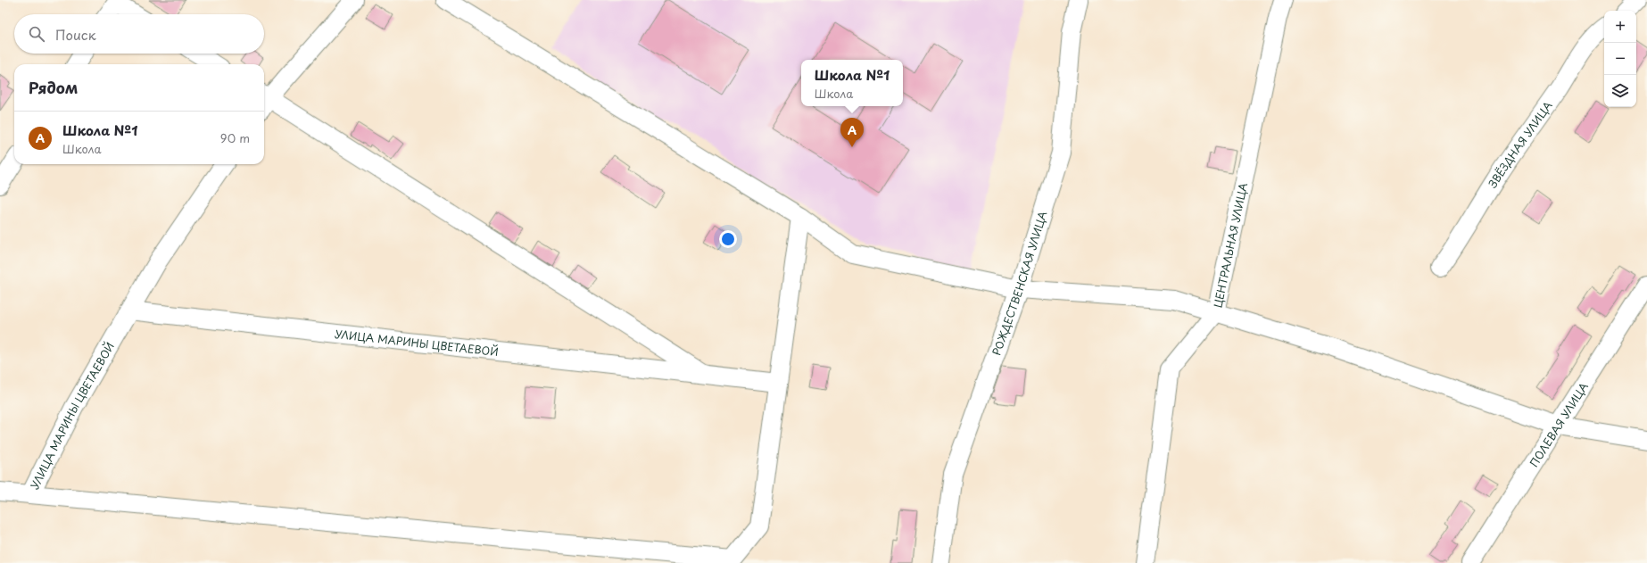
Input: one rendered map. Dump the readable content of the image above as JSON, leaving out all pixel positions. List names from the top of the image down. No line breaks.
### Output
{"streets":{"street":["ЗВЁЗДНАЯ УЛИЦА","ЦЕНТРАЛЬНАЯ УЛИЦА","РОЖДЕСТВЕНСКАЯ УЛИЦА","УЛИЦА МАРИНЫ ЦВЕТАЕВОЙ","ПОЛЕВАЯ УЛИЦА"]},"page":{"map_buttons":["+","−"],"search":"Поиск","popup":["Школа №1","Школа"],"heading":"Рядом","list":[{"mark":"A","name":"Школа №1","note":"Школа","value":"90 m"}],"pins":"A"}}
